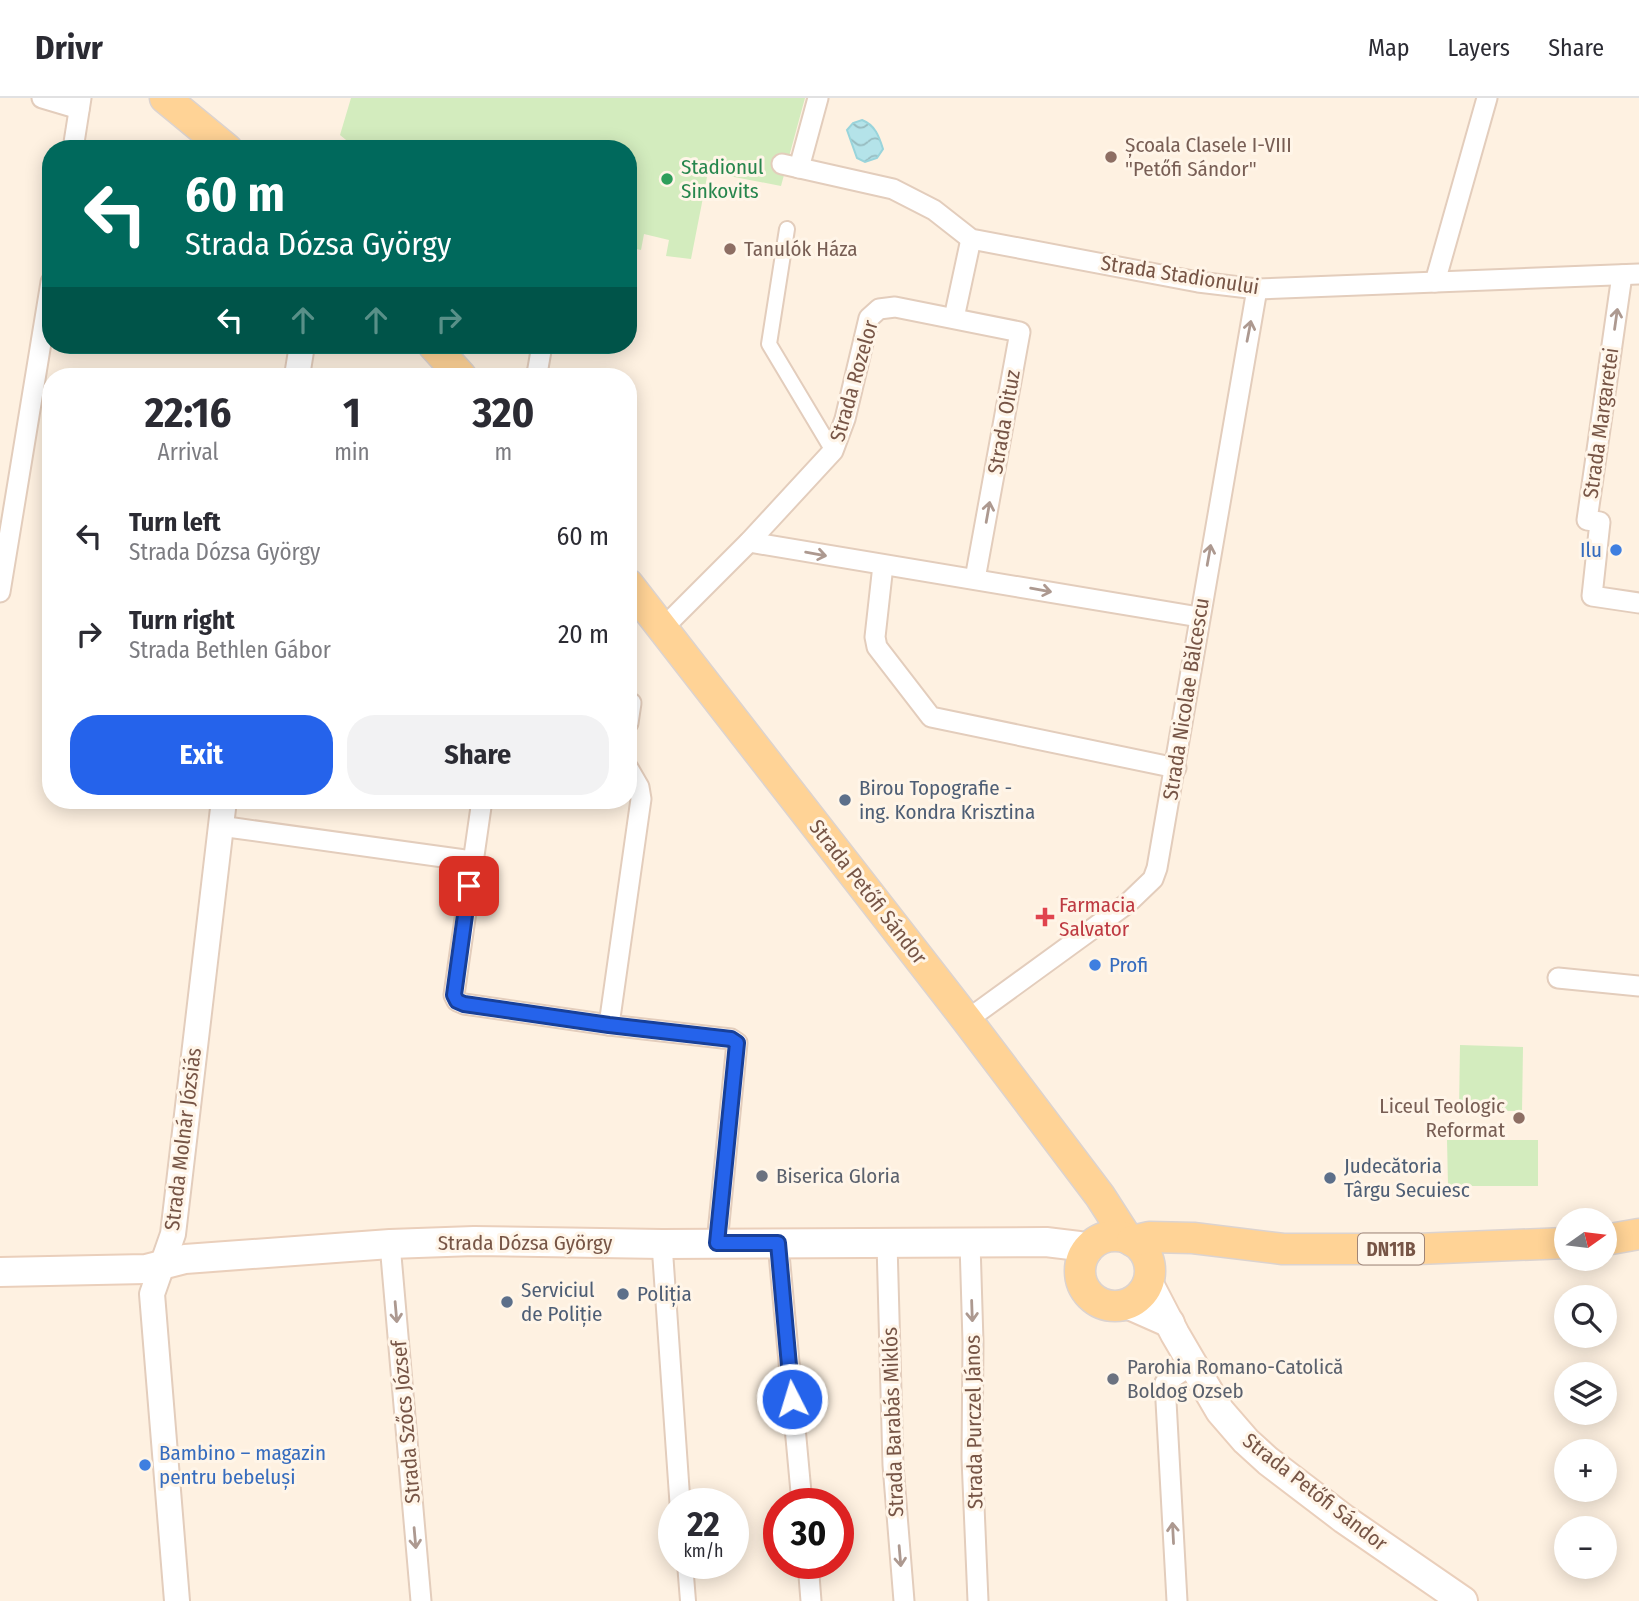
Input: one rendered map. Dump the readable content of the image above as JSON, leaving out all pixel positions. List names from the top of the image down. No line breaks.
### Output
{"streets":{"main road":["Strada Petőfi Sándor","Strada Dózsa György","DN11B"],"street":["Strada Stadionului","Strada Rozelor","Strada Oituz","Strada Margaretei","Strada Nicolae Bălcescu","Strada Molnár Józsiás","Strada Szőcs József","Strada Barabás Miklós","Strada Purczel János"]},"crossings":[["Strada Stadionului","Strada Margaretei"],["Strada Stadionului","Strada Nicolae Bălcescu"],["Strada Rozelor","Strada Oituz"],["Strada Rozelor","Strada Petőfi Sándor"],["Strada Nicolae Bălcescu","Strada Petőfi Sándor"],["Strada Petőfi Sándor","Strada Dózsa György"],["Strada Petőfi Sándor","DN11B"],["Strada Molnár Józsiás","Strada Dózsa György"],["Strada Dózsa György","DN11B"],["Strada Dózsa György","Strada Szőcs József"],["Strada Dózsa György","Strada Barabás Miklós"],["Strada Dózsa György","Strada Purczel János"]],"one_way":["Strada Margaretei","Strada Nicolae Bălcescu","Strada Szőcs József","Strada Purczel János"],"places":{"other":["Școala Clasele I-VIII \"Petőfi Sándor\"","Stadionul Sinkovits","Tanulók Háza","Ilu","Birou Topografie - ing. Kondra Krisztina","Profi","Liceul Teologic Reformat","Biserica Gloria","Judecătoria Târgu Secuiesc","Poliția","Serviciul de Poliție","Parohia Romano-Catolică Boldog Ozseb","Bambino – magazin pentru bebeluși"],"health":["Farmacia Salvator"]},"north":"right","page":{"header":"Drivr","nav":["Map","Layers","Share"],"turn":["60 m","Strada Dózsa György"],"eta":["22:16","Arrival","1","min","320","m"],"list":[{"name":"Turn left","note":"Strada Dózsa György","value":"60 m"},{"name":"Turn right","note":"Strada Bethlen Gábor","value":"20 m"}],"buttons":["Exit","Share"],"map_buttons":["+","−"],"speed":"22 km/h","limit":"30"}}
